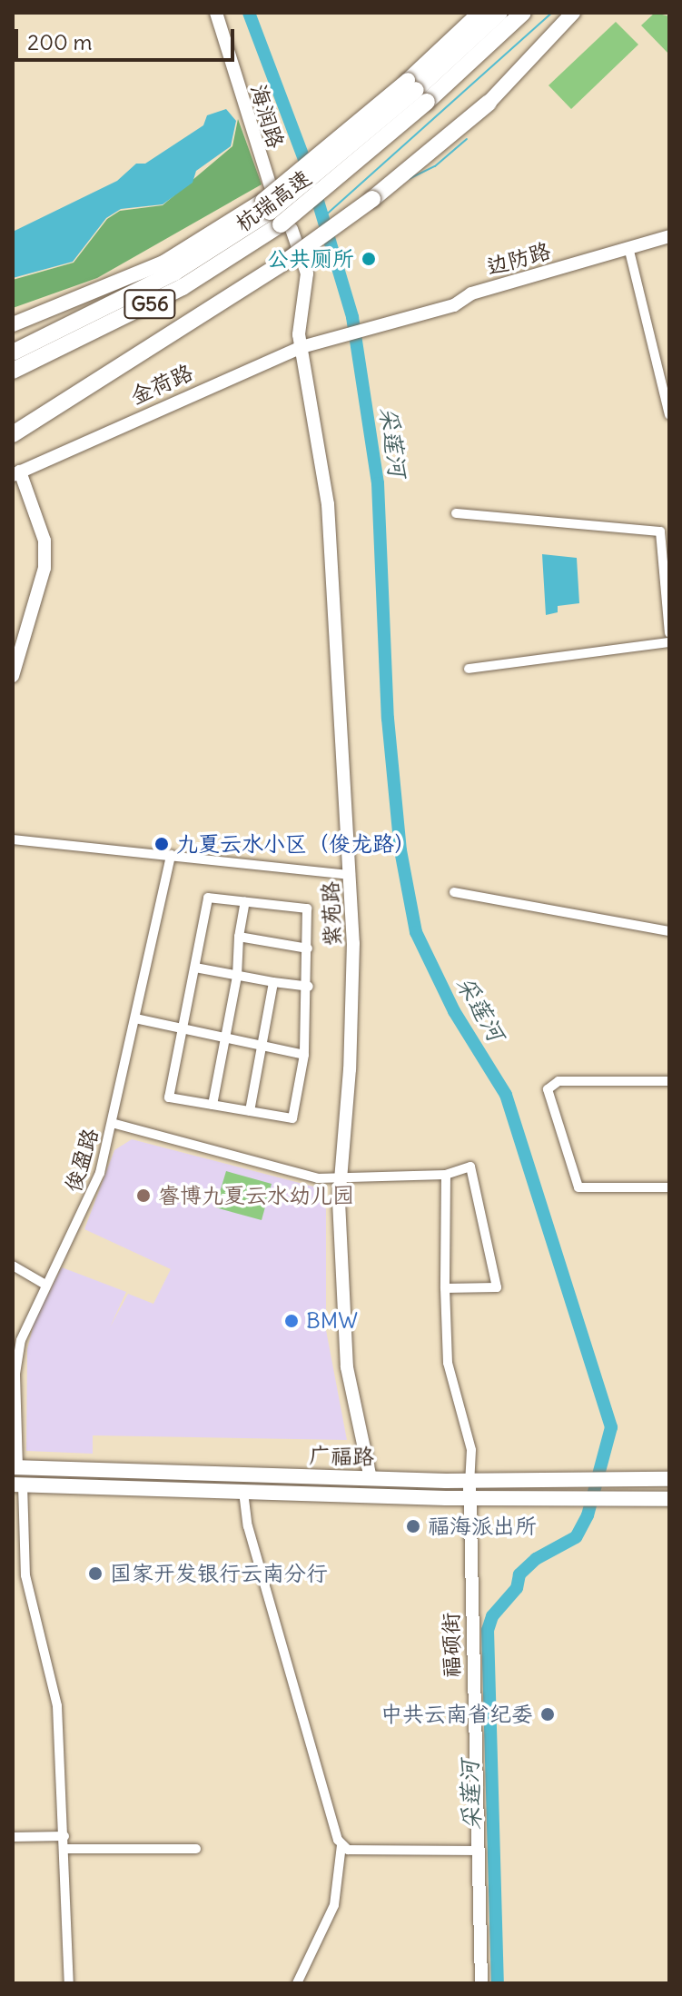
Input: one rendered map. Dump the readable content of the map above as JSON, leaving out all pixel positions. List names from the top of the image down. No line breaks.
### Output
{"streets":{"highway":["杭瑞高速","G56"],"main road":["广福路"],"street":["海润路","边防路","金荷路","紫苑路","俊盈路","福硕街"]},"crossings":[["海润路","杭瑞高速"],["海润路","金荷路"],["海润路","紫苑路"],["边防路","金荷路"],["金荷路","紫苑路"],["紫苑路","广福路"],["俊盈路","广福路"],["广福路","福硕街"]],"water":["采莲河"],"places":["公共厕所","九夏云水小区（俊龙路）","睿博九夏云水幼儿园","BMW","福海派出所","国家开发银行云南分行","中共云南省纪委"],"scale_bar":"200 m"}
